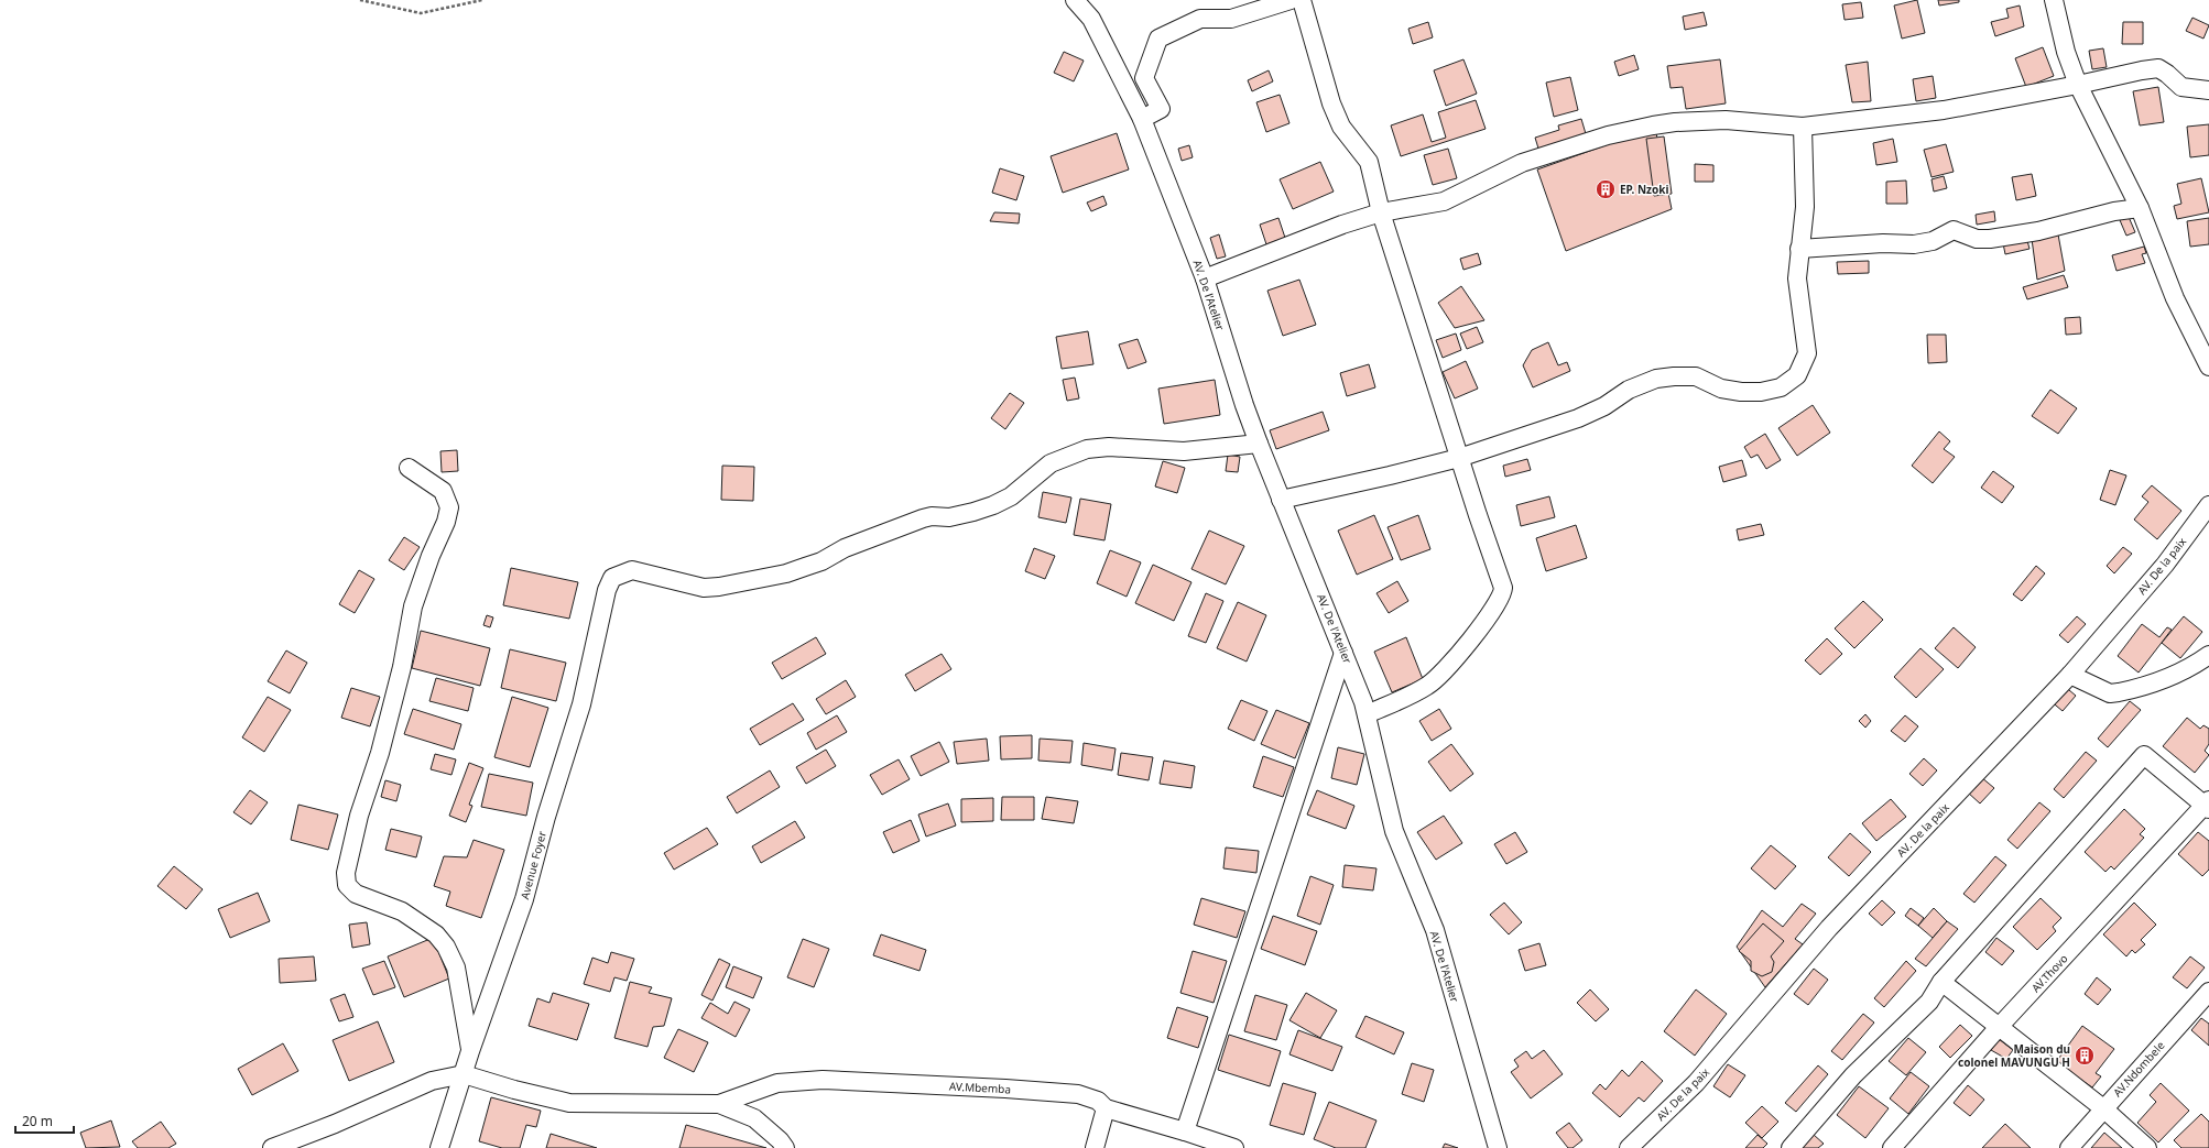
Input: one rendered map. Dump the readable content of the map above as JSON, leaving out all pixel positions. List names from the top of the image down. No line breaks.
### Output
{"streets":{"street":["AV. De l'Atelier","AV. De la paix","Avenue Foyer","AV.Thovo","AV.Ndombele","AV.Mbemba"]},"crossings":[["AV. De l'Atelier","Avenue Foyer"]],"places":{"building":["EP. Nzoki","Maison du colonel MAVUNGU H"]},"scale_bar":"20 m"}
